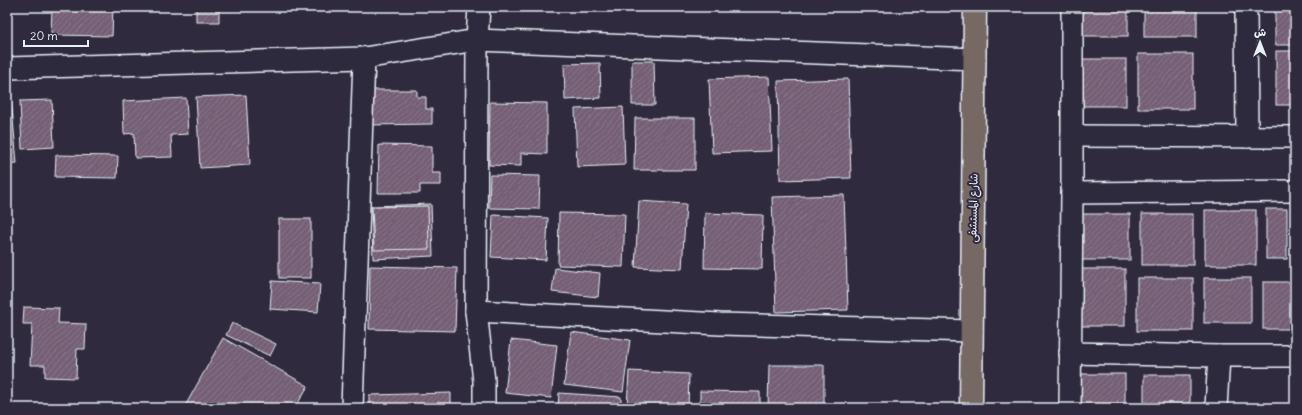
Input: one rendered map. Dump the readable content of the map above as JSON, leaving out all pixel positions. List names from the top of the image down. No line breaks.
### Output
{"streets":{"highway":["شارع المستشفى"]},"scale_bar":"20 m","north":"top"}
